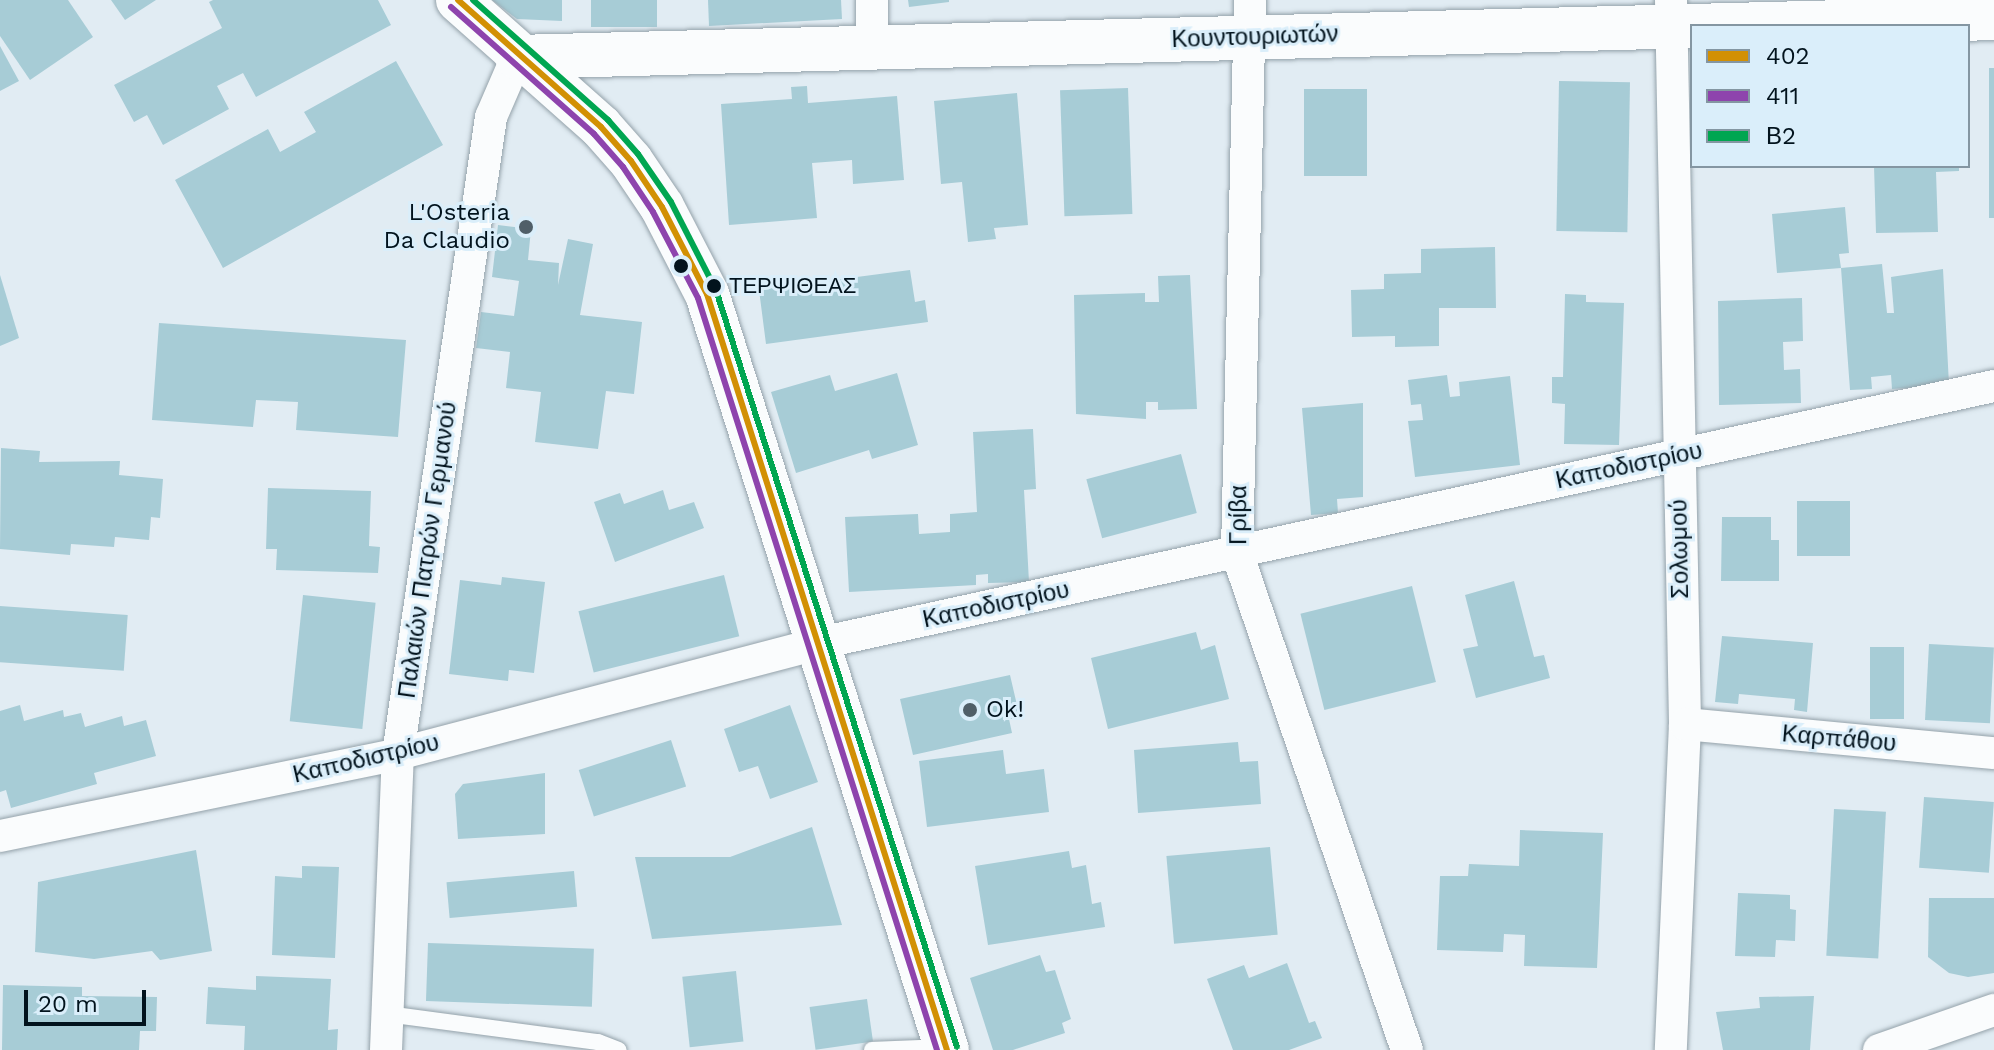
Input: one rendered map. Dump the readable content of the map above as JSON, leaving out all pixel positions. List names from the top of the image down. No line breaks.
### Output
{"streets":{"street":["Κουντουριωτών","Καποδιστρίου","Γρίβα","Σολωμού","Παλαιών Πατρών Γερμανού","Καρπάθου"]},"crossings":[["Κουντουριωτών","Γρίβα"],["Κουντουριωτών","Σολωμού"],["Κουντουριωτών","Παλαιών Πατρών Γερμανού"],["Καποδιστρίου","Γρίβα"],["Καποδιστρίου","Σολωμού"],["Καποδιστρίου","Παλαιών Πατρών Γερμανού"],["Σολωμού","Καρπάθου"]],"places":["L'Osteria Da Claudio","ΤΕΡΨΙΘΕΑΣ","Ok!"],"lines":["transit line 402","transit line Β2","transit line 411"],"legend":["402","411","Β2"],"scale_bar":"20 m"}
